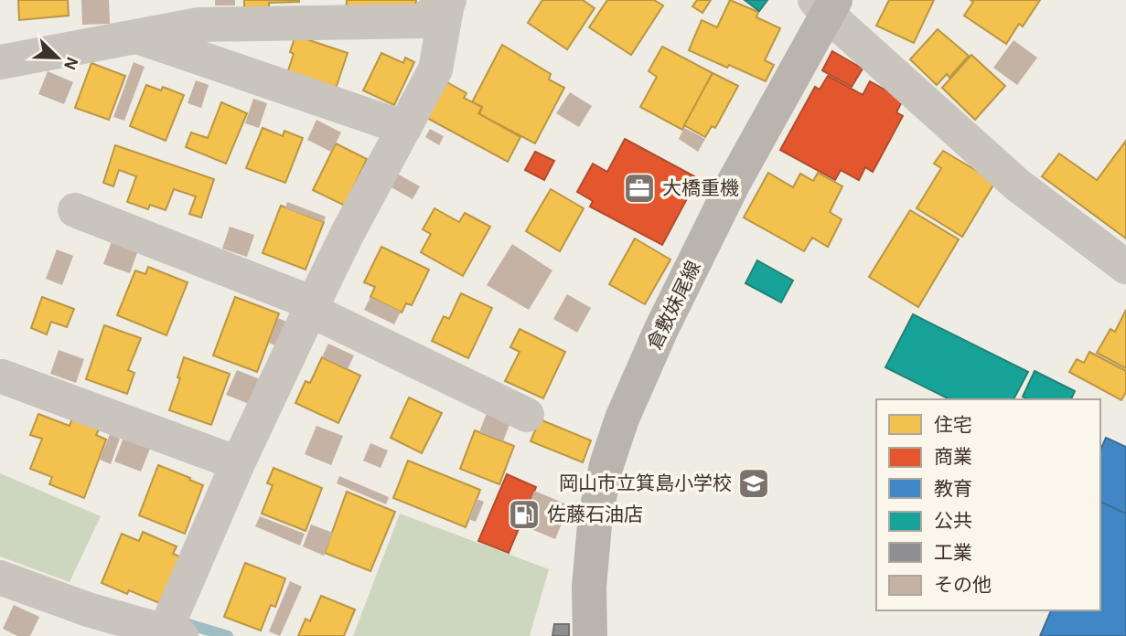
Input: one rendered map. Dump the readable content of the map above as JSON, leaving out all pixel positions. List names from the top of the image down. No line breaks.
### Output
{"streets":{"main road":["倉敷妹尾線"]},"places":{"office":["大橋重機"],"school or university":["岡山市立箕島小学校"],"fuel station":["佐藤石油店"]},"legend":["住宅","商業","教育","公共","工業","その他"],"north":"bottom right"}
